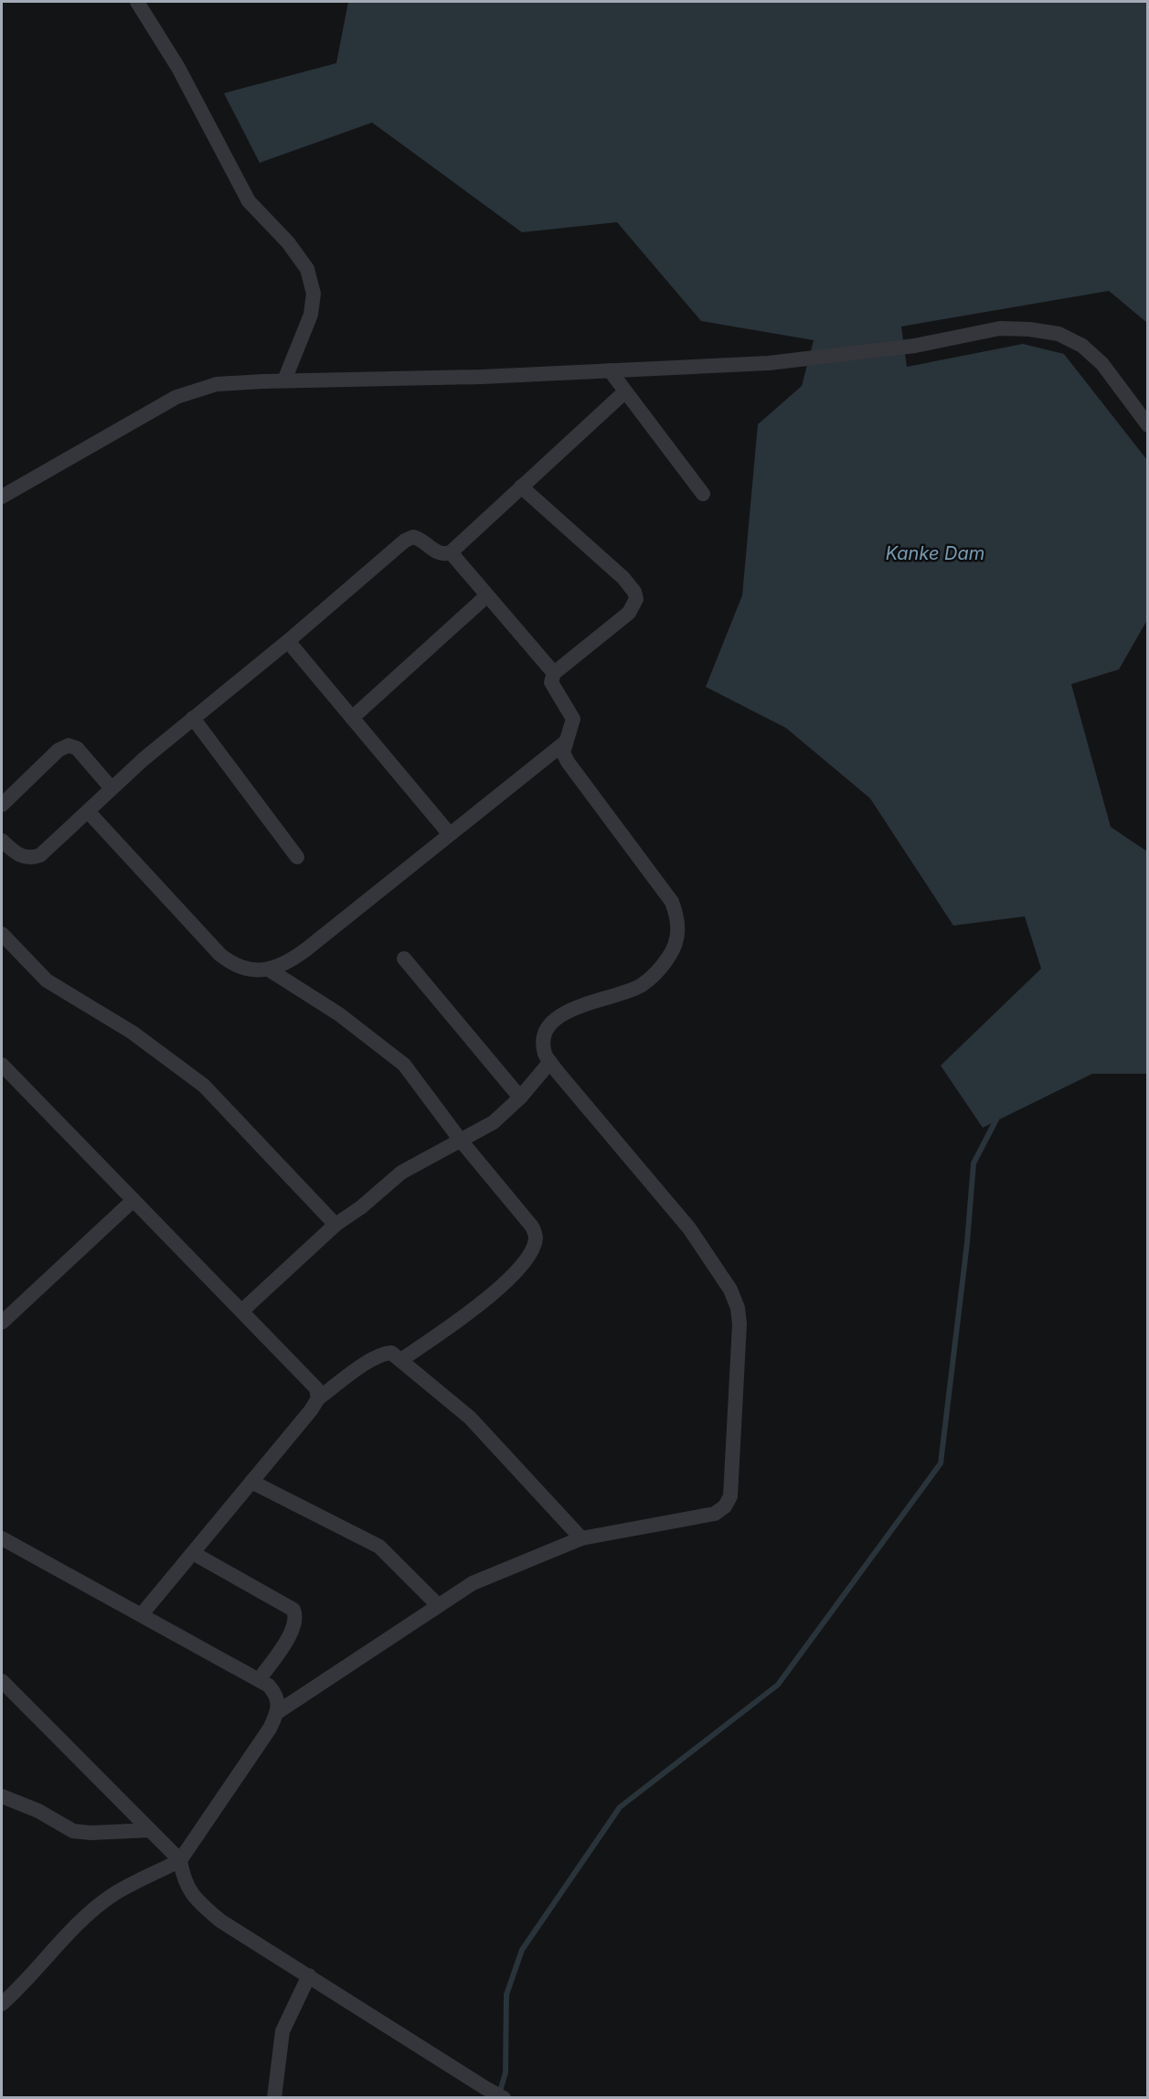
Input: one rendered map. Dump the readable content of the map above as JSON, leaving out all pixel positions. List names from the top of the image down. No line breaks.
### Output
{"water":["Kanke Dam"]}
